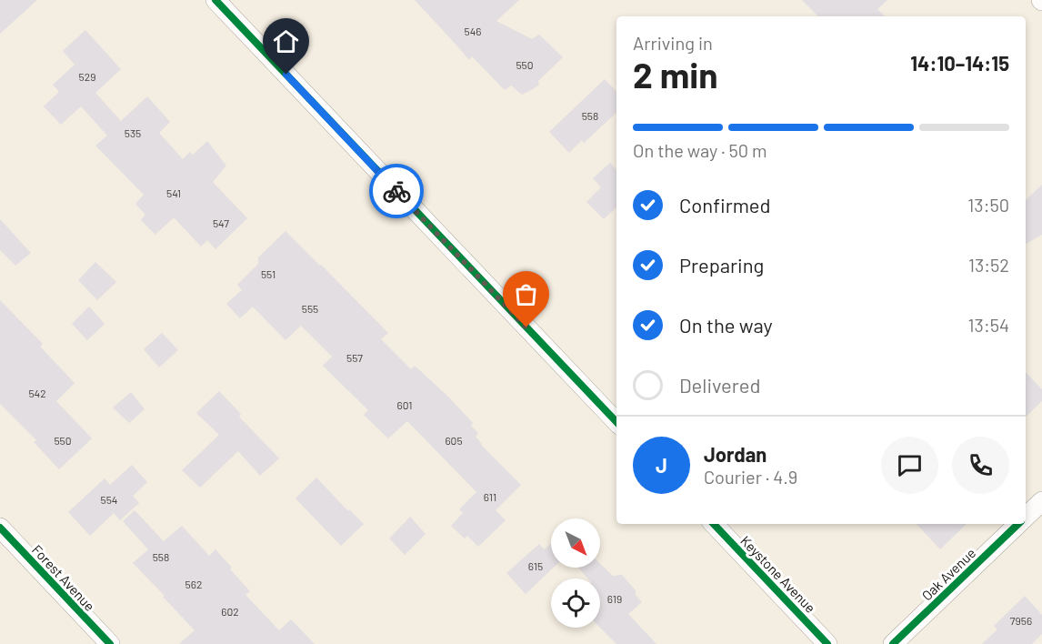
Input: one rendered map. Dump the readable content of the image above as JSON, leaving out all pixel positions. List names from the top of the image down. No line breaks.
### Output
{"streets":{"street":["Keystone Avenue","Oak Avenue","Forest Avenue"]},"house_numbers":["546","550","529","558","535","541","547","551","555","557","542","601","550","605","611","554","558","615","562","619","602","7956"],"north":"bottom right","page":{"heading":["2 min","Arriving in","14:10–14:15"],"panel":["Jordan","Courier · 4.9"],"bar":"On the way · 50 m","list":[["Confirmed","13:50"],["Preparing","13:52"],["On the way","13:54"],"Delivered"],"round":"J"}}
